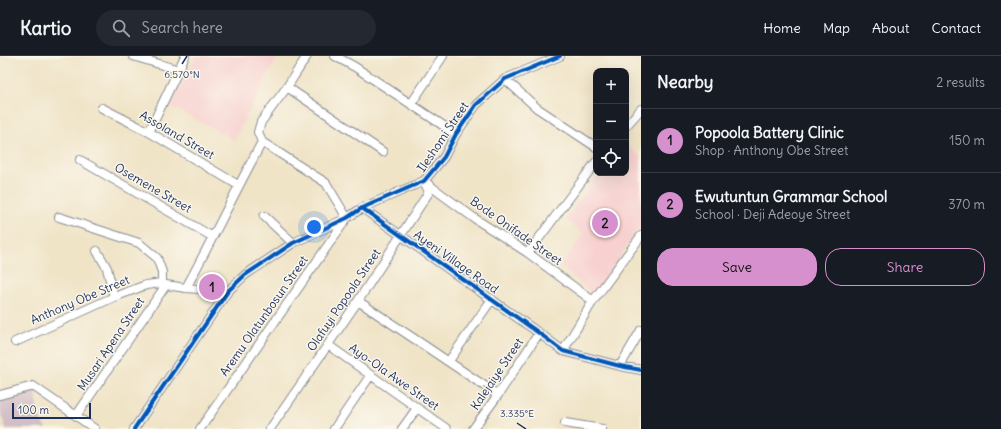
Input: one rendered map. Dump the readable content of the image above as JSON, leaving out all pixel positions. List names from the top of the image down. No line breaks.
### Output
{"streets":{"street":["Assoland Street","Ileshomi Street","Osemene Street","Bode Onifade Street","Ayeni Village Road","Anthony Obe Street","Olafuyi Popoola Street","Aremu Olatunbosun Street","Musari Apena Street","Kalejaiye Street","Ayo-Ola Awe Street"]},"crossings":[["Ileshomi Street","Bode Onifade Street"],["Ileshomi Street","Olafuyi Popoola Street"],["Bode Onifade Street","Olafuyi Popoola Street"],["Ayeni Village Road","Olafuyi Popoola Street"],["Ayeni Village Road","Kalejaiye Street"],["Anthony Obe Street","Musari Apena Street"],["Olafuyi Popoola Street","Ayo-Ola Awe Street"]],"scale_bar":"100 m","page":{"header":"Kartio","search":"Search here","nav":["Home","Map","About","Contact"],"heading":["Nearby","2 results"],"map_buttons":["+","−"],"list":[{"mark":"1","name":"Popoola Battery Clinic","note":"Shop · Anthony Obe Street","value":"150 m"},{"mark":"2","name":"Ewutuntun Grammar School","note":"School · Deji Adeoye Street","value":"370 m"}],"pins":["2","1"],"buttons":["Save","Share"],"scale":"100 m"},"coordinates":["6.570°N","3.335°E"]}
